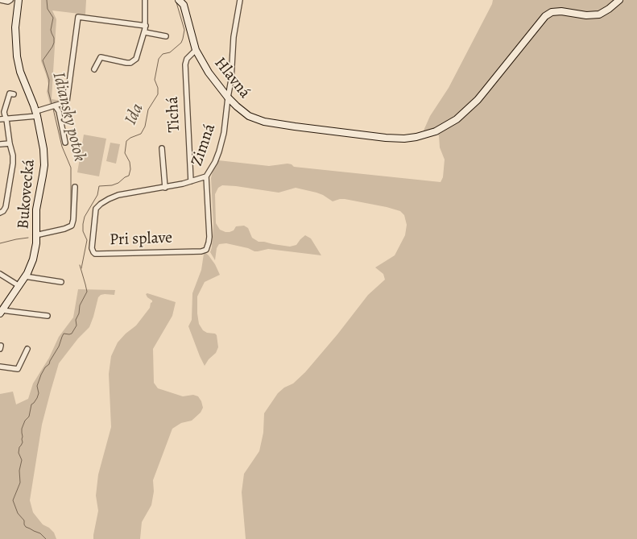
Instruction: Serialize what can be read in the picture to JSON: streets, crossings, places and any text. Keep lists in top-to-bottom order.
{
  "streets": {
    "main road": ["Hlavná", "Bukovecká"],
    "street": ["Tichá", "Zimná", "Pri splave"]
  },
  "crossings": [
    ["Hlavná", "Tichá"],
    ["Hlavná", "Zimná"],
    ["Tichá", "Pri splave"],
    ["Zimná", "Pri splave"]
  ],
  "water": ["Ida", "Idiansky potok"]
}
